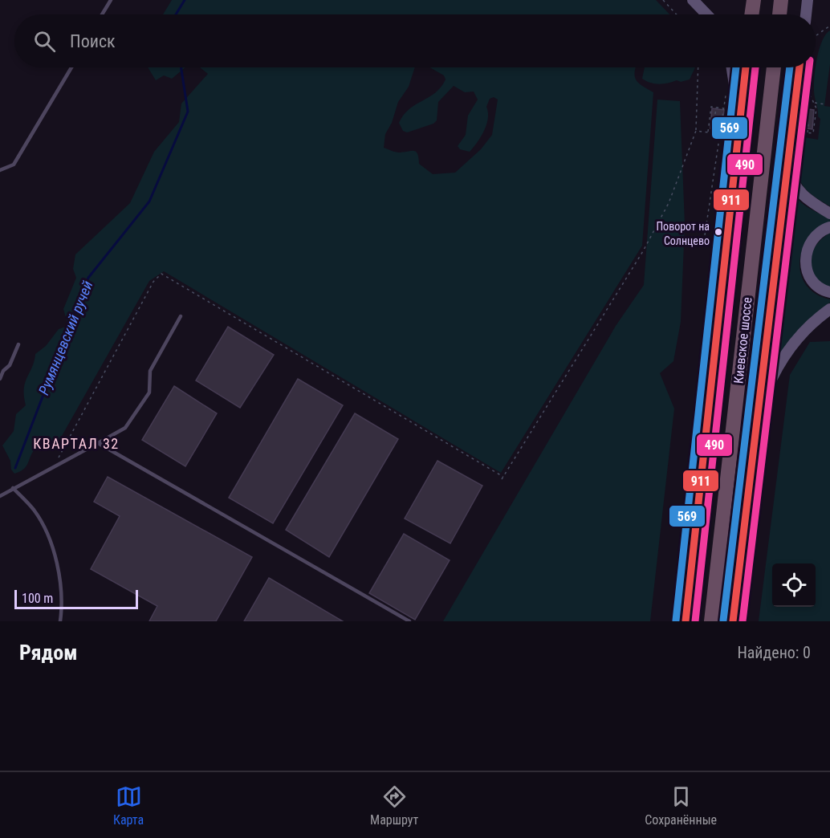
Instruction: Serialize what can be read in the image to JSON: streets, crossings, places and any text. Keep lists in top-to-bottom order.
{
  "streets": {
    "highway": ["Киевское шоссе"]
  },
  "districts": ["КВАРТАЛ 32"],
  "water": ["Румянцевский ручей"],
  "places": ["Поворот на Солнцево"],
  "lines": ["transit line 911", "transit line 490", "transit line 569"],
  "scale_bar": "100 m",
  "page": {
    "search": "Поиск",
    "scale": "100 m",
    "heading": ["Рядом", "Найдено: 0"],
    "nav": ["Карта", "Маршрут", "Сохранённые"]
  }
}
